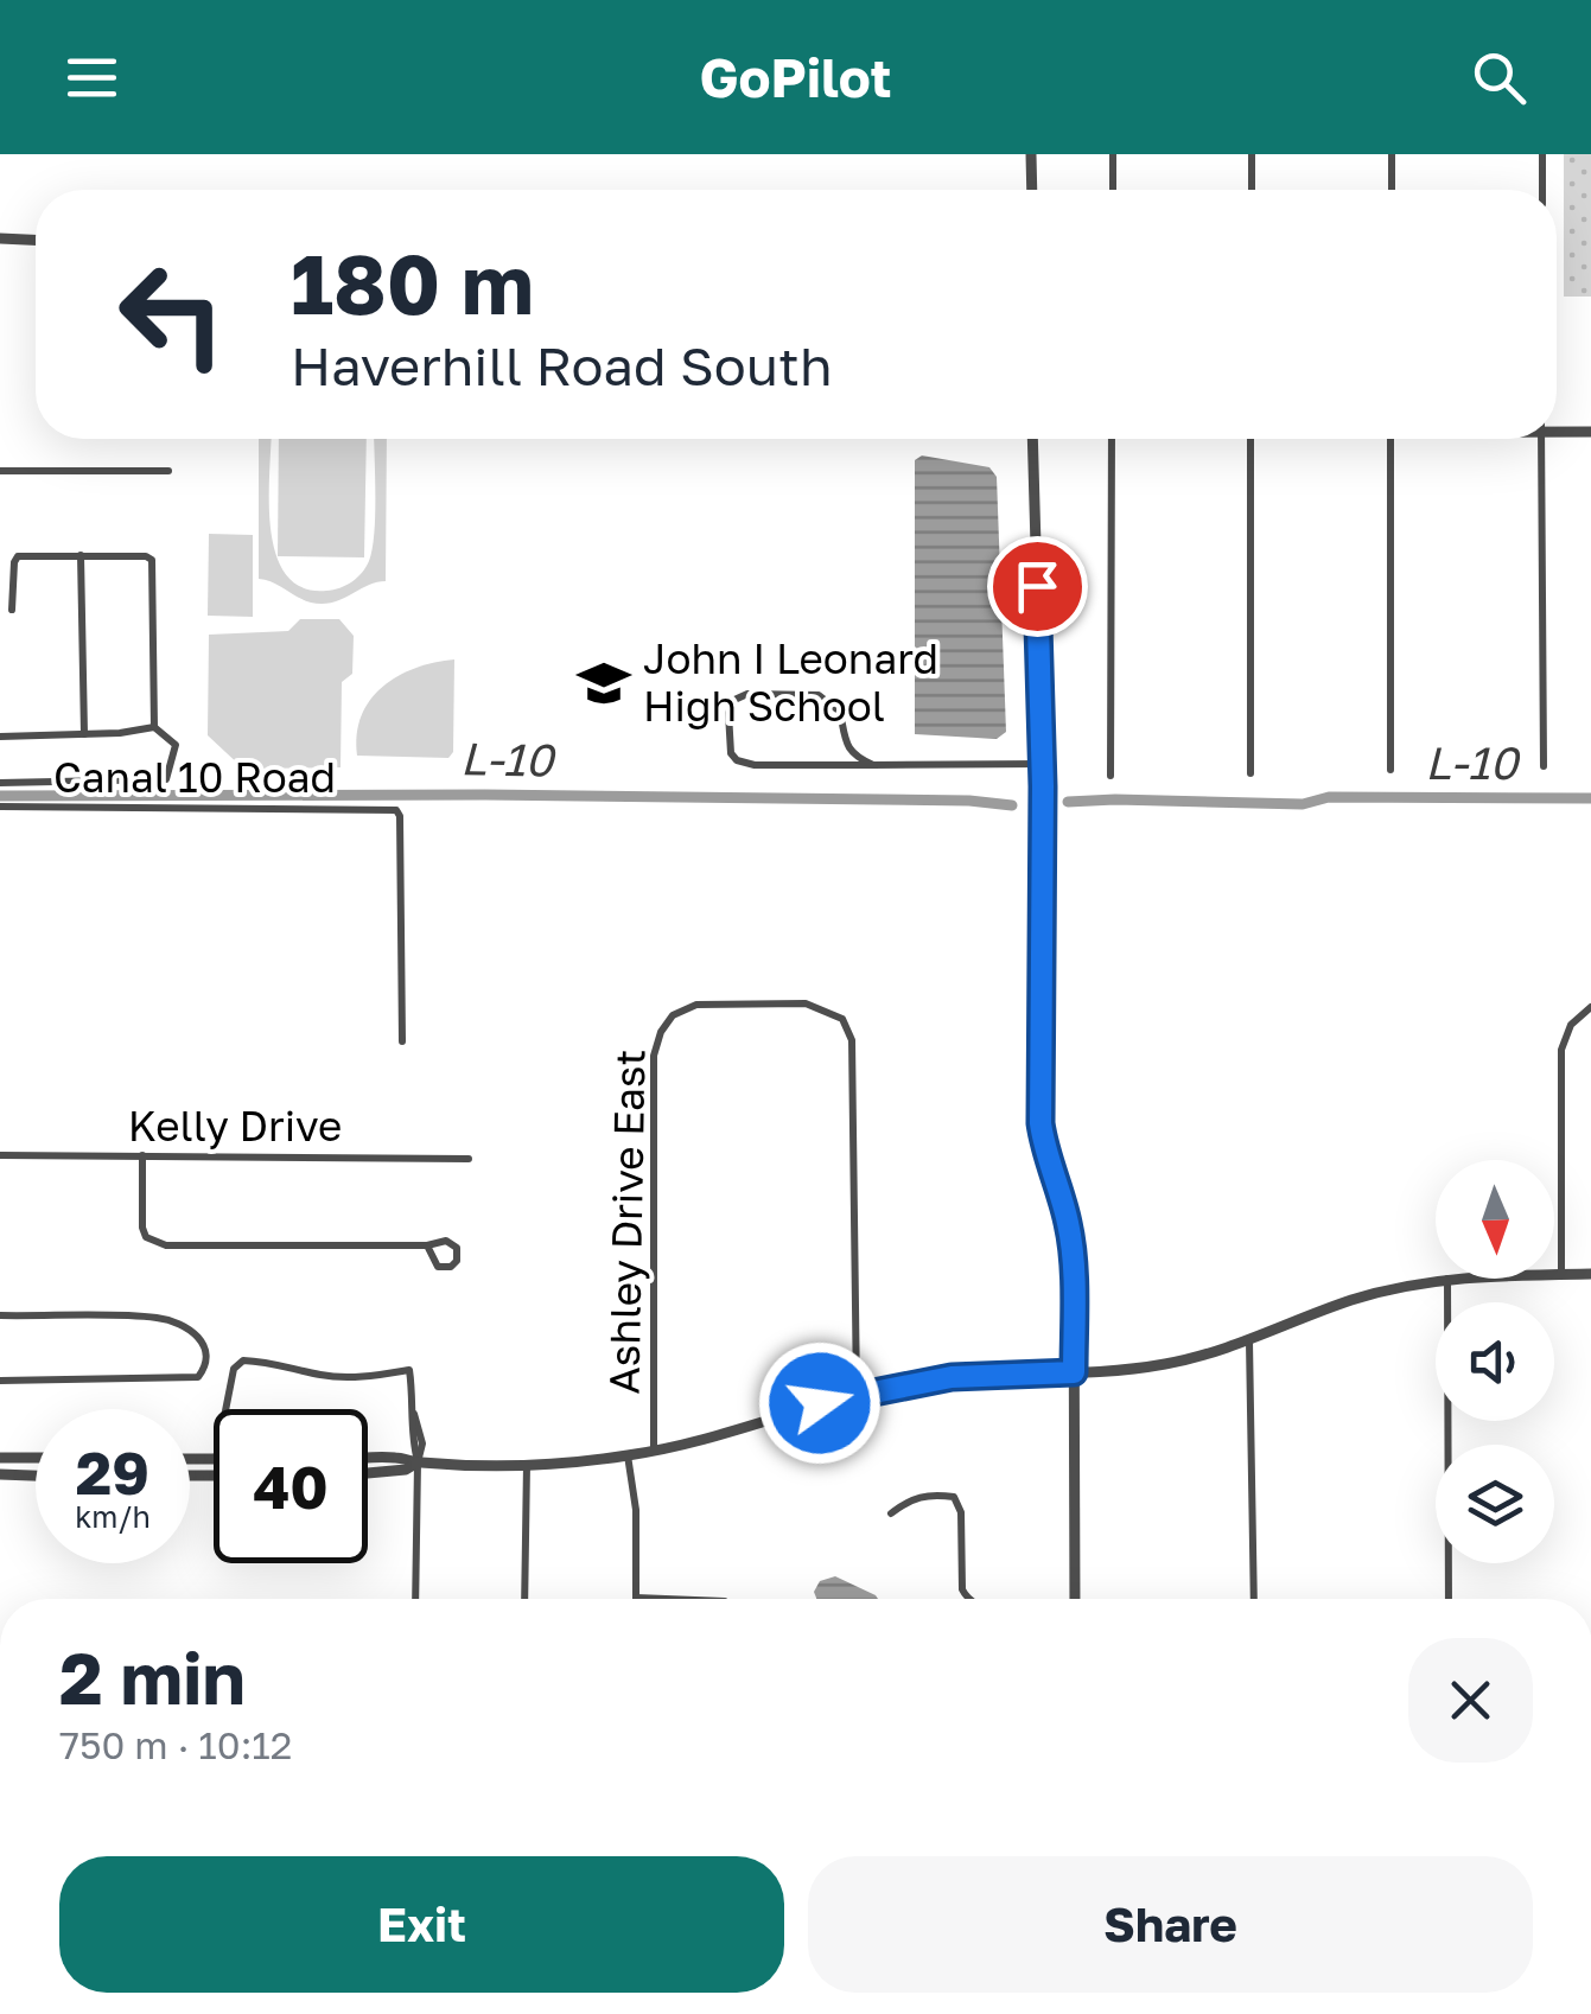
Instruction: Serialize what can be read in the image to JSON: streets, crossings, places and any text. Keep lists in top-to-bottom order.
{
  "streets": {
    "street": ["Canal 10 Road", "Kelly Drive", "Ashley Drive East"]
  },
  "water": ["L-10"],
  "places": {
    "school or university": ["John I Leonard High School"]
  },
  "north": "bottom",
  "page": {
    "header": "GoPilot",
    "turn": ["180 m", "Haverhill Road South"],
    "speed": "29 km/h",
    "limit": "40",
    "heading": ["2 min", "750 m · 10:12"],
    "buttons": ["Exit", "Share"]
  }
}
